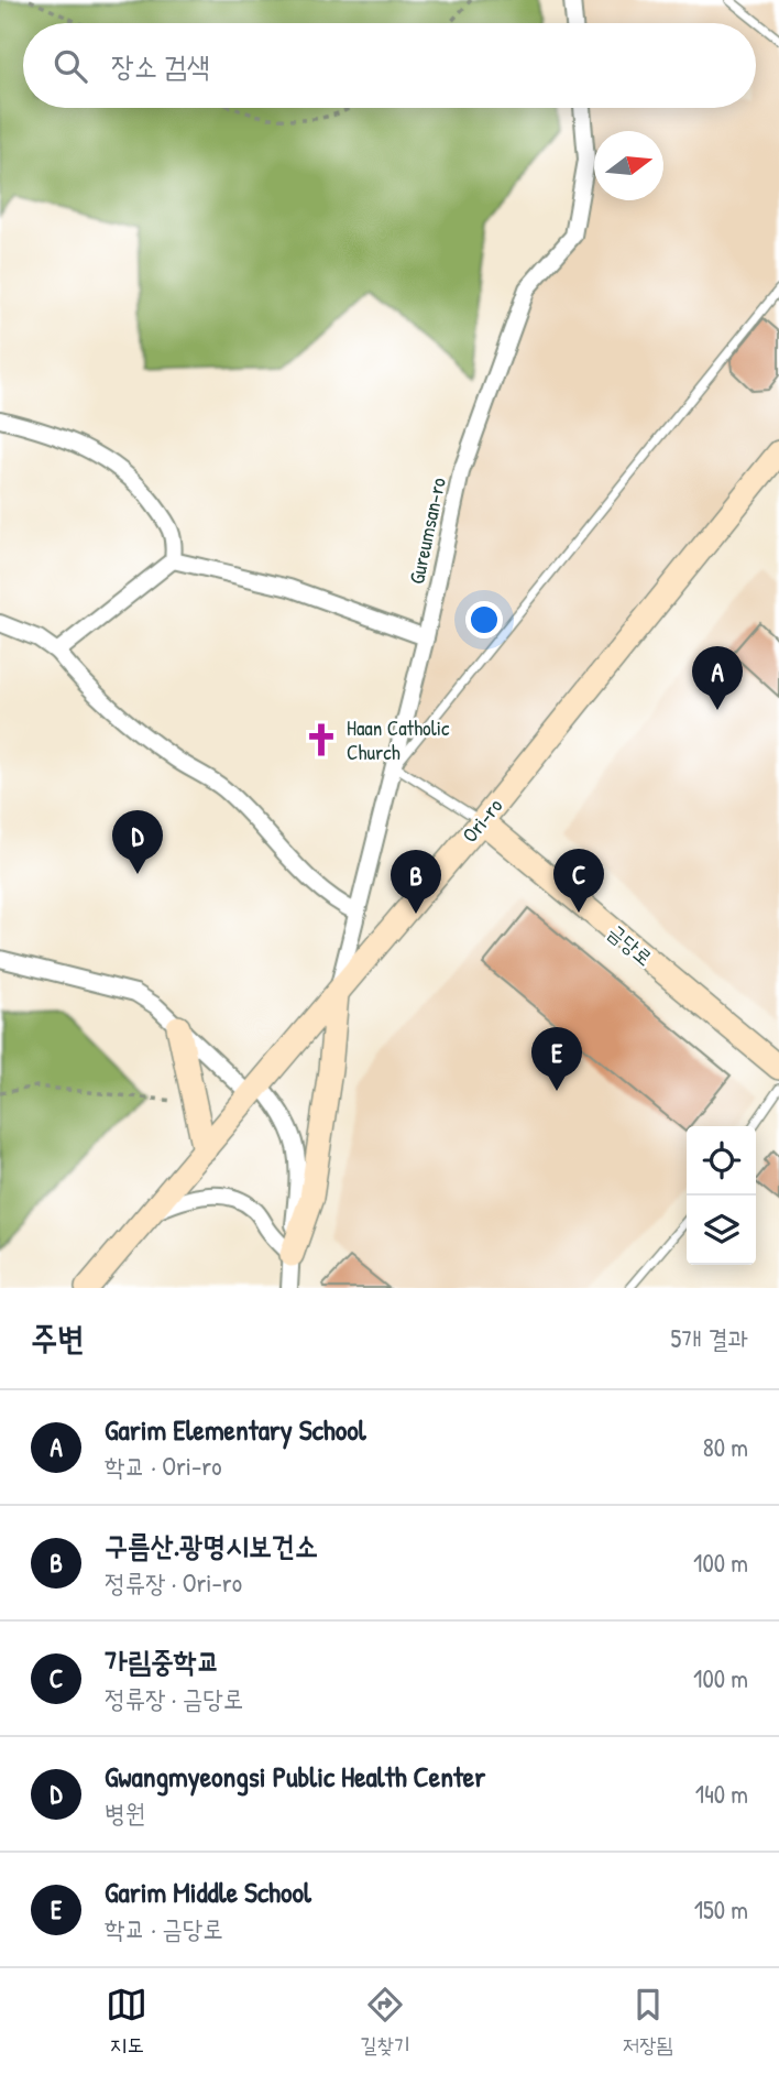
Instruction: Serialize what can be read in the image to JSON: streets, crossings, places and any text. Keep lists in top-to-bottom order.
{
  "streets": {
    "main road": ["Ori-ro", "금당로"],
    "street": ["Gureumsan-ro"]
  },
  "crossings": [
    ["Gureumsan-ro", "Ori-ro"],
    ["Ori-ro", "금당로"]
  ],
  "places": {
    "church": ["Haan Catholic Church"]
  },
  "north": "right",
  "page": {
    "search": "장소 검색",
    "pins": [
      "A",
      "D",
      "C",
      "B",
      "E"
    ],
    "heading": ["주변", "5개 결과"],
    "list": [
      {
        "mark": "A",
        "name": "Garim Elementary School",
        "note": "학교 · Ori-ro",
        "value": "80 m"
      },
      {
        "mark": "B",
        "name": "구름산.광명시보건소",
        "note": "정류장 · Ori-ro",
        "value": "100 m"
      },
      {
        "mark": "C",
        "name": "가림중학교",
        "note": "정류장 · 금당로",
        "value": "100 m"
      },
      {
        "mark": "D",
        "name": "Gwangmyeongsi Public Health Center",
        "note": "병원",
        "value": "140 m"
      },
      {
        "mark": "E",
        "name": "Garim Middle School",
        "note": "학교 · 금당로",
        "value": "150 m"
      }
    ],
    "nav": ["지도", "길찾기", "저장됨"]
  }
}
